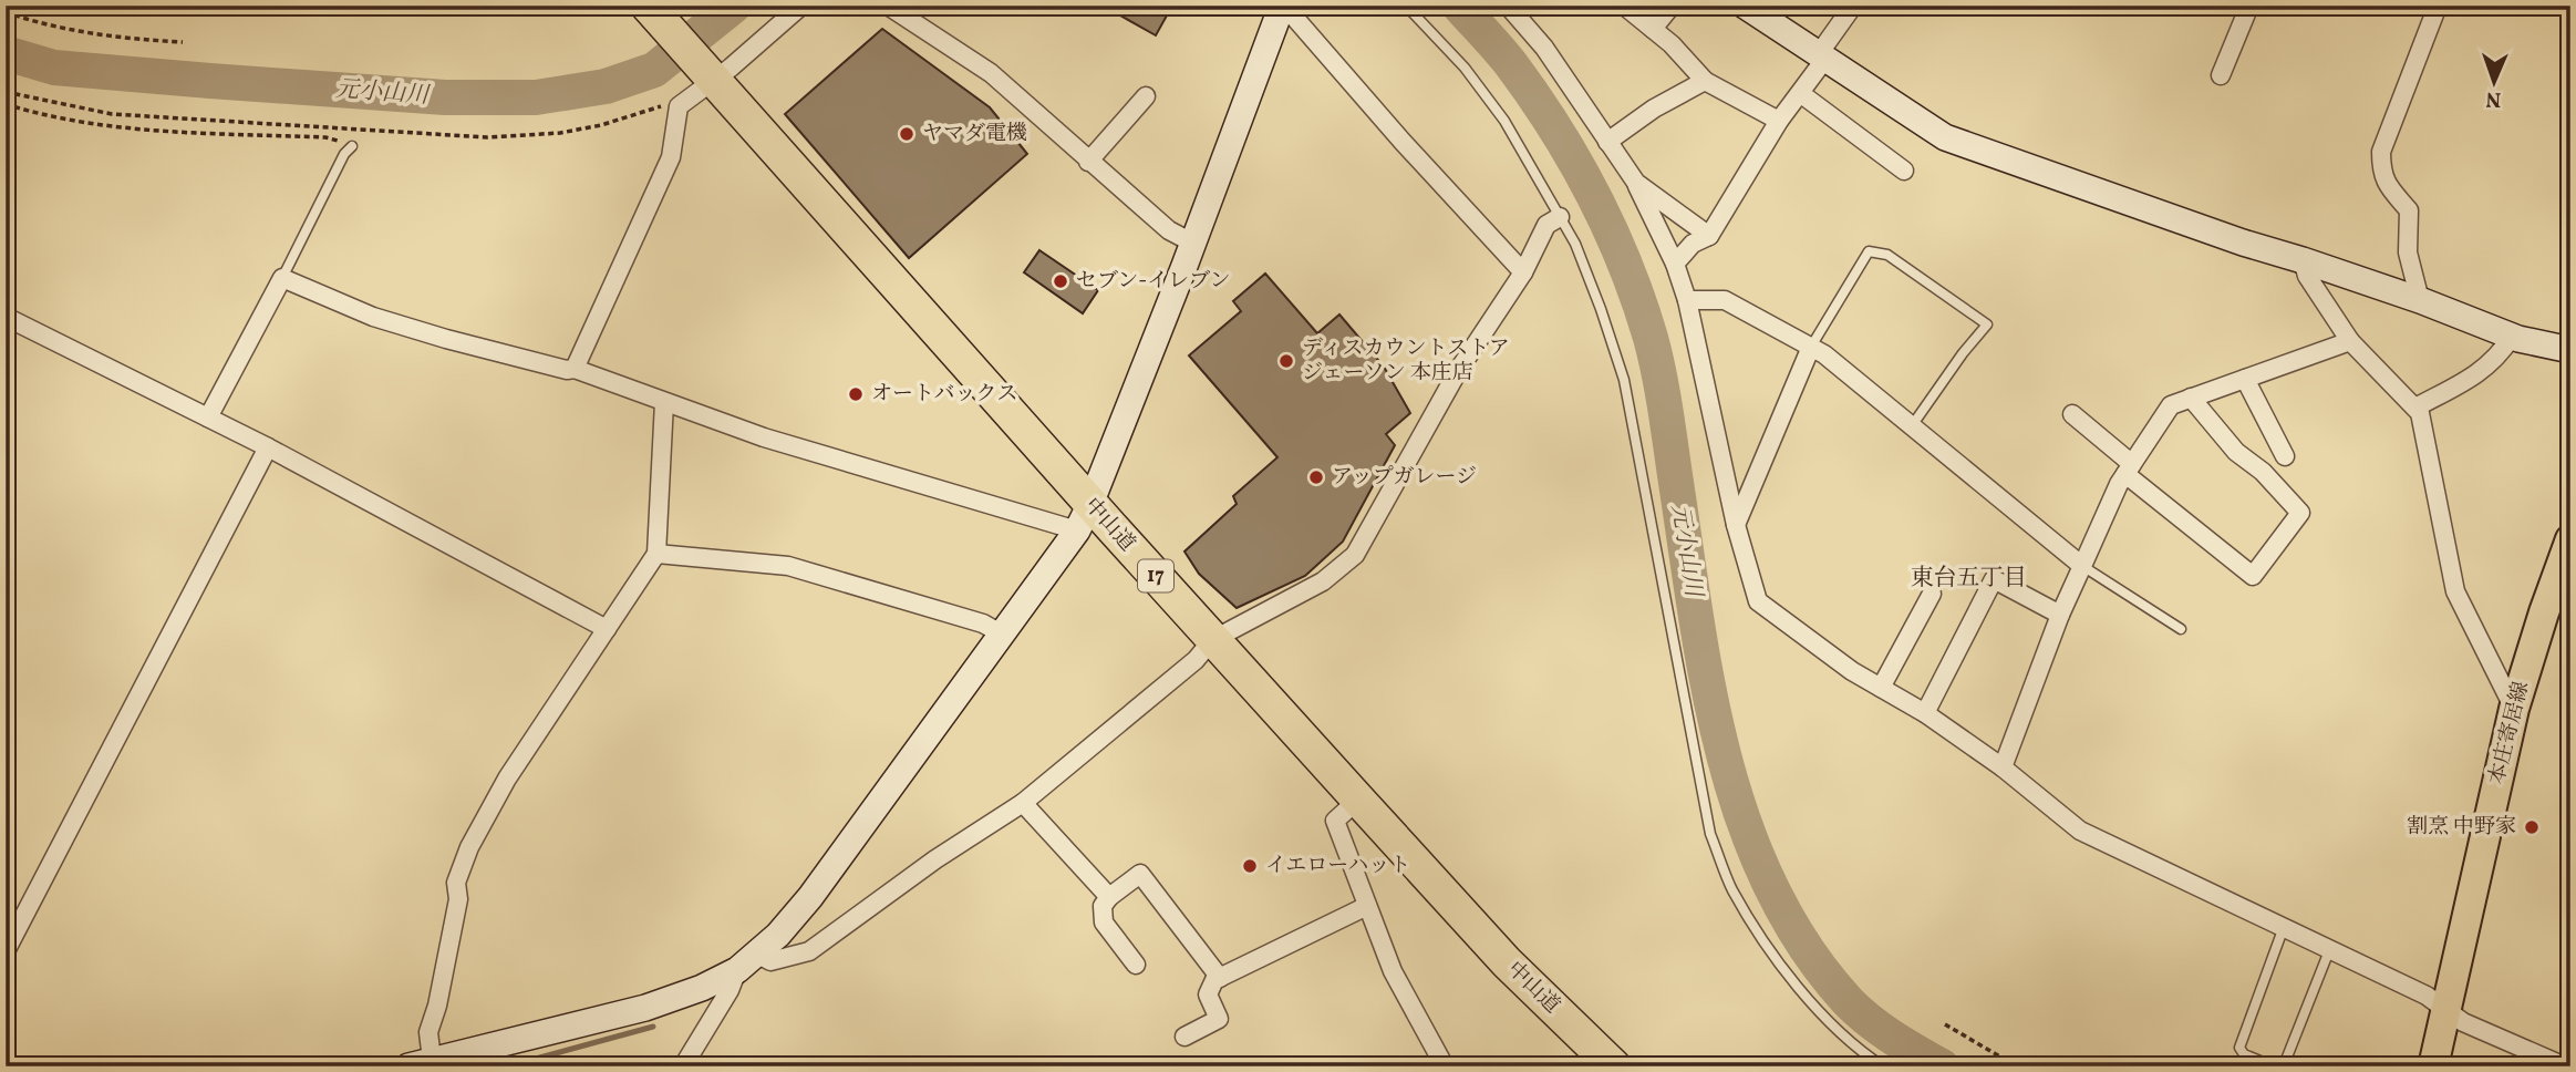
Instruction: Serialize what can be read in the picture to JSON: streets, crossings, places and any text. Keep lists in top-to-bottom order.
{
  "streets": {
    "highway": ["中山道", "17"],
    "main road": ["本庄寄居線"]
  },
  "districts": ["東台五丁目"],
  "water": ["元小山川"],
  "places": [
    "ヤマダ電機",
    "セブン-イレブン",
    "ディスカウントストア ジェーソン 本庄店",
    "オートバックス",
    "アップガレージ",
    "割烹 中野家",
    "イエローハット"
  ],
  "north": "bottom"
}
